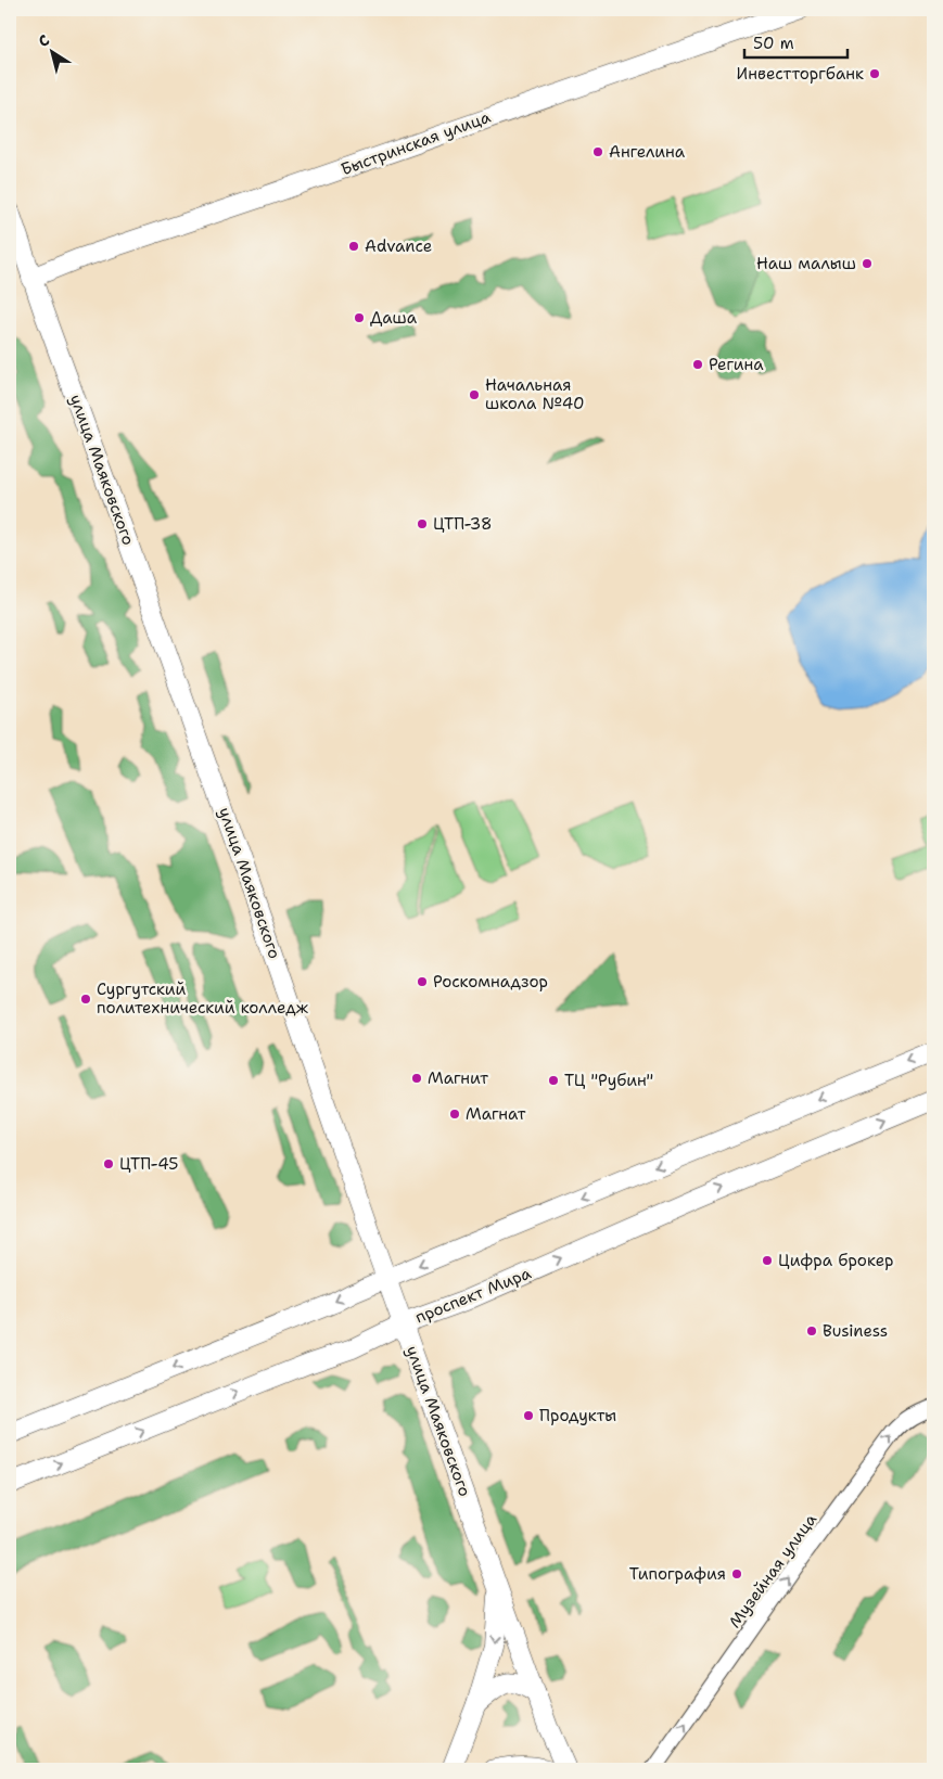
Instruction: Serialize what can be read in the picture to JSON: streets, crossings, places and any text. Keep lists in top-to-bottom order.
{
  "streets": {
    "main road": ["Быстринская улица", "улица Маяковского", "проспект Мира"],
    "street": ["Музейная улица"]
  },
  "crossings": [
    ["Быстринская улица", "улица Маяковского"],
    ["улица Маяковского", "проспект Мира"]
  ],
  "one_way": ["Музейная улица"],
  "places": [
    "Инвестторгбанк",
    "Ангелина",
    "Advance",
    "Наш малыш",
    "Даша",
    "Регина",
    "Начальная школа №40",
    "ЦТП-38",
    "Роскомнадзор",
    "Сургутский политехнический колледж",
    "Магнит",
    "ТЦ \"Рубин\"",
    "Магнат",
    "ЦТП-45",
    "Цифра брокер",
    "Business",
    "Продукты",
    "Типография"
  ],
  "scale_bar": "50 m",
  "north": "top left"
}
